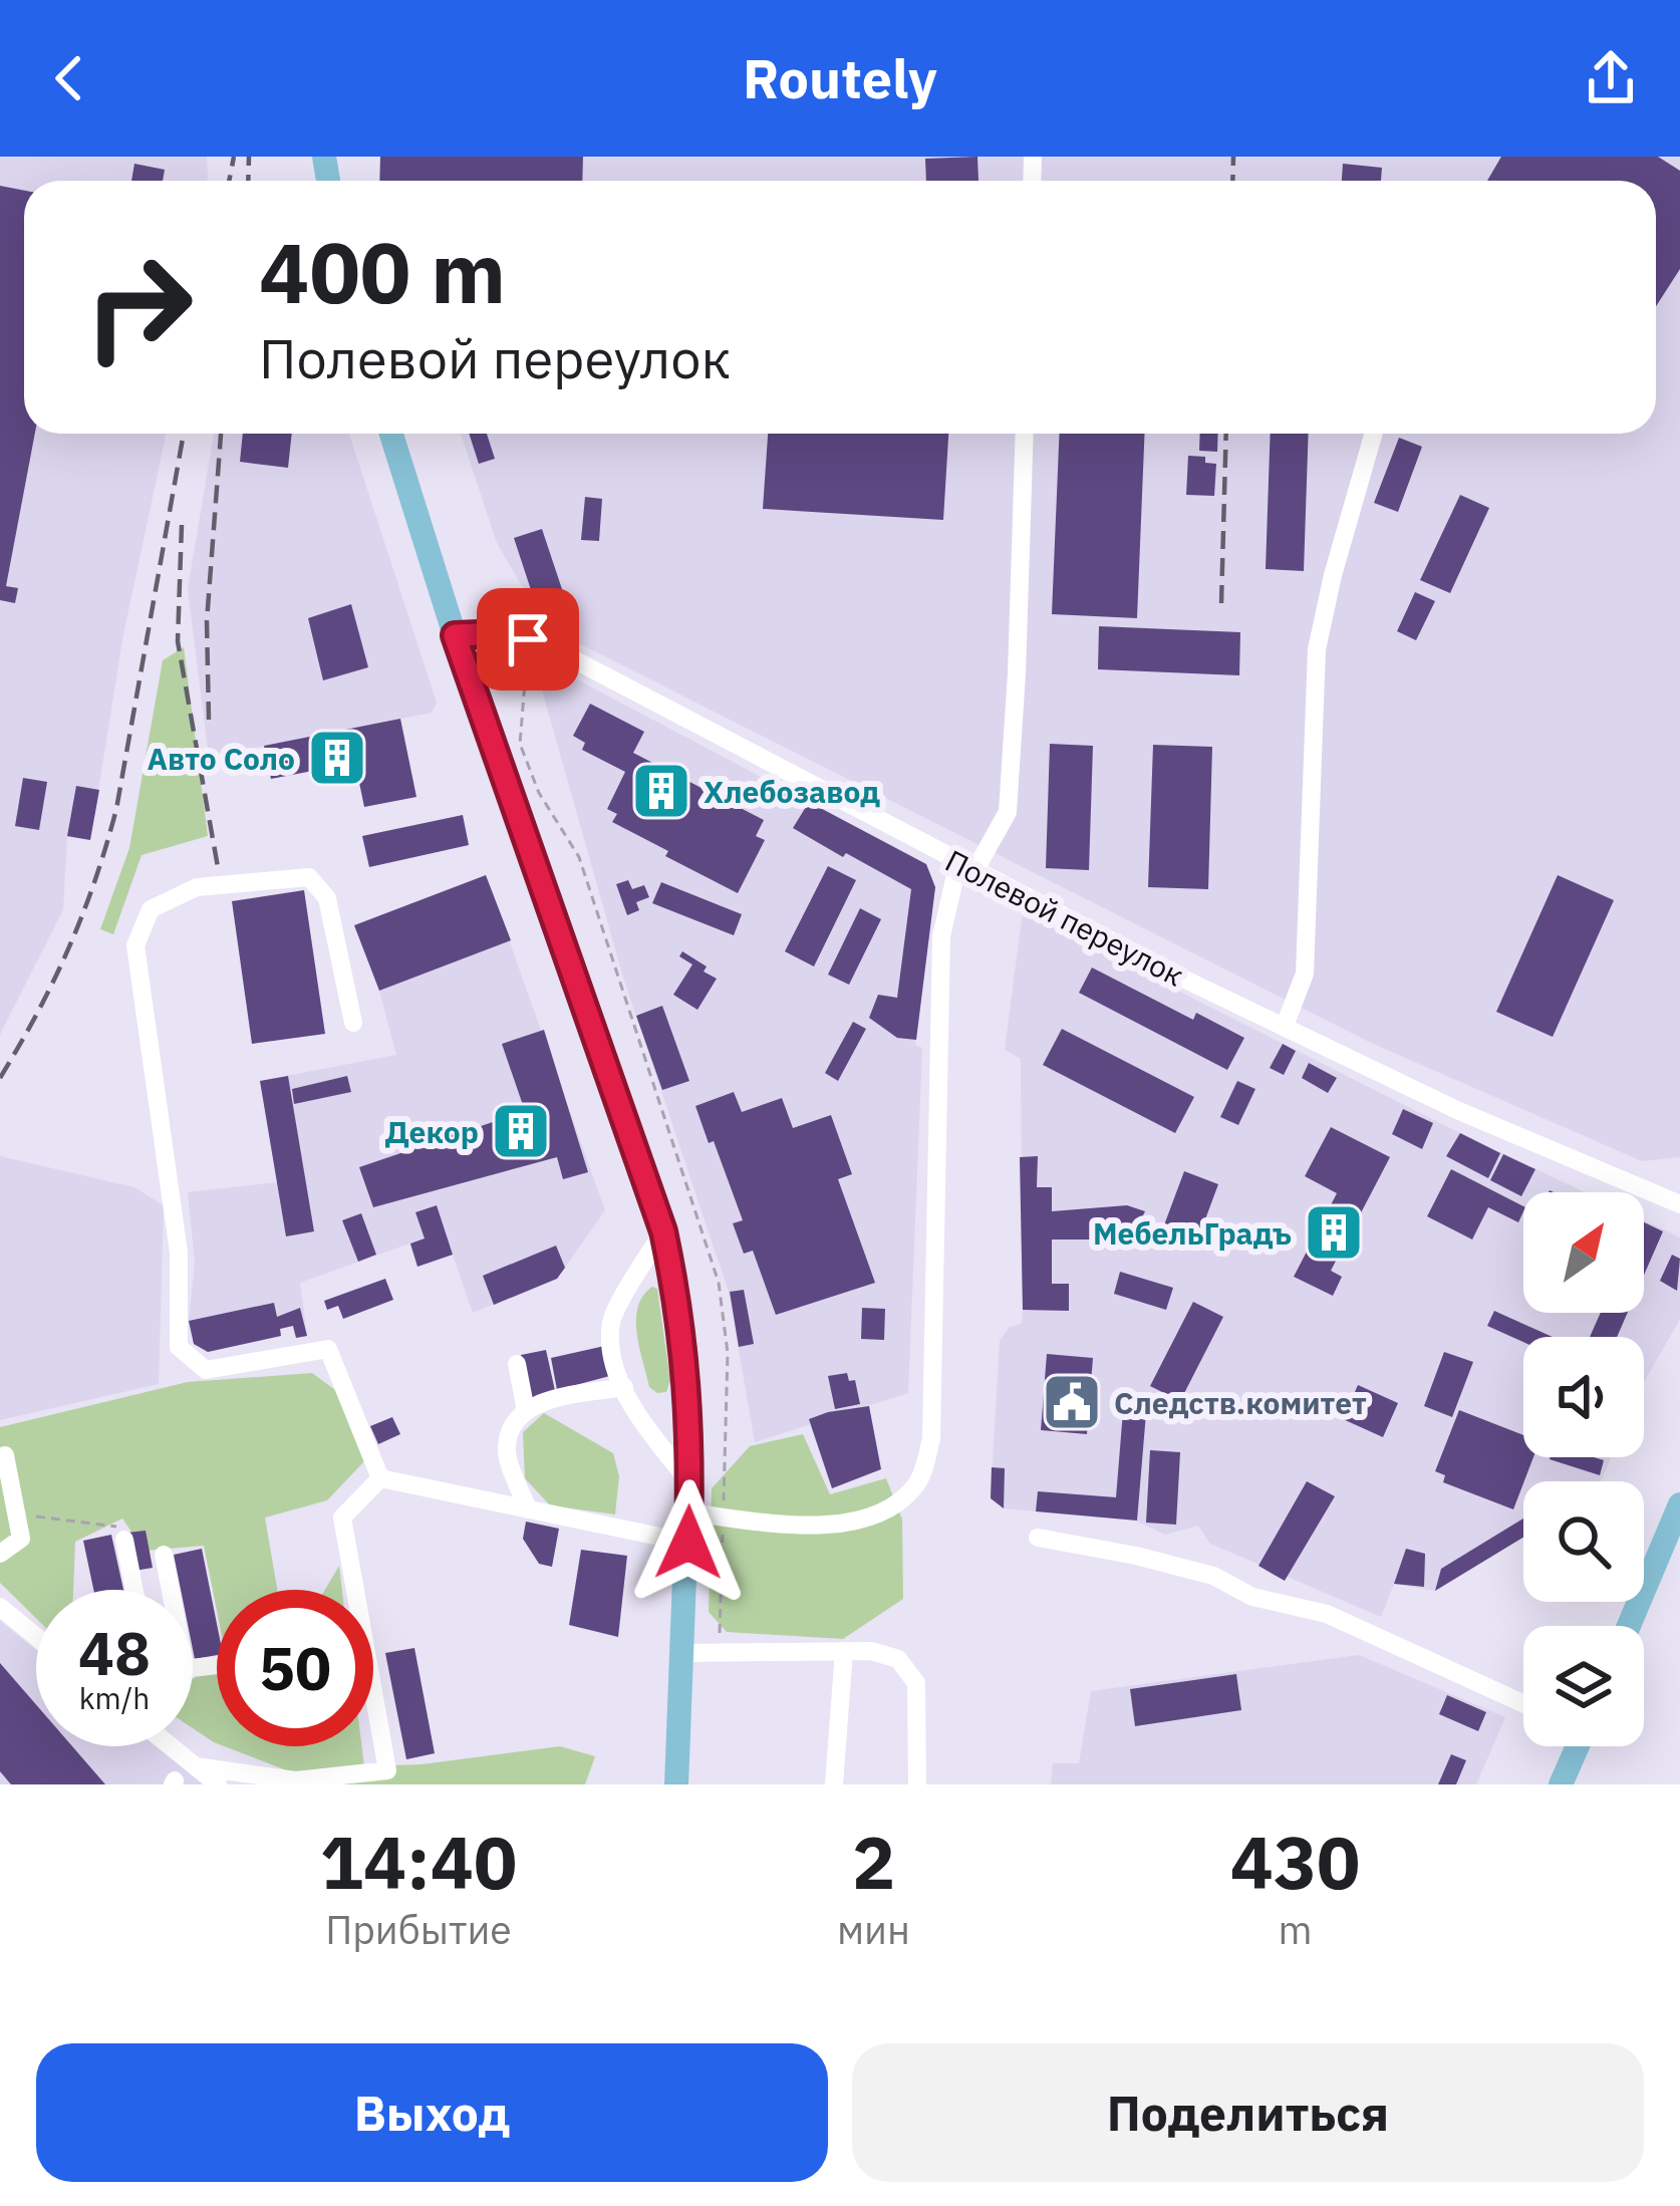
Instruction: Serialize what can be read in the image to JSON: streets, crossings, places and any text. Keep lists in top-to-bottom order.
{
  "streets": {
    "street": ["Полевой переулок"]
  },
  "places": {
    "building": [
      "Авто Соло",
      "Хлебозавод",
      "Декор",
      "МебельГрадъ"
    ],
    "public building": ["Следств.комитет"]
  },
  "north": "top right",
  "page": {
    "header": "Routely",
    "turn": ["400 m", "Полевой переулок"],
    "speed": "48 km/h",
    "limit": "50",
    "eta": [
      "14:40",
      "Прибытие",
      "2",
      "мин",
      "430",
      "m"
    ],
    "buttons": ["Выход", "Поделиться"]
  }
}
